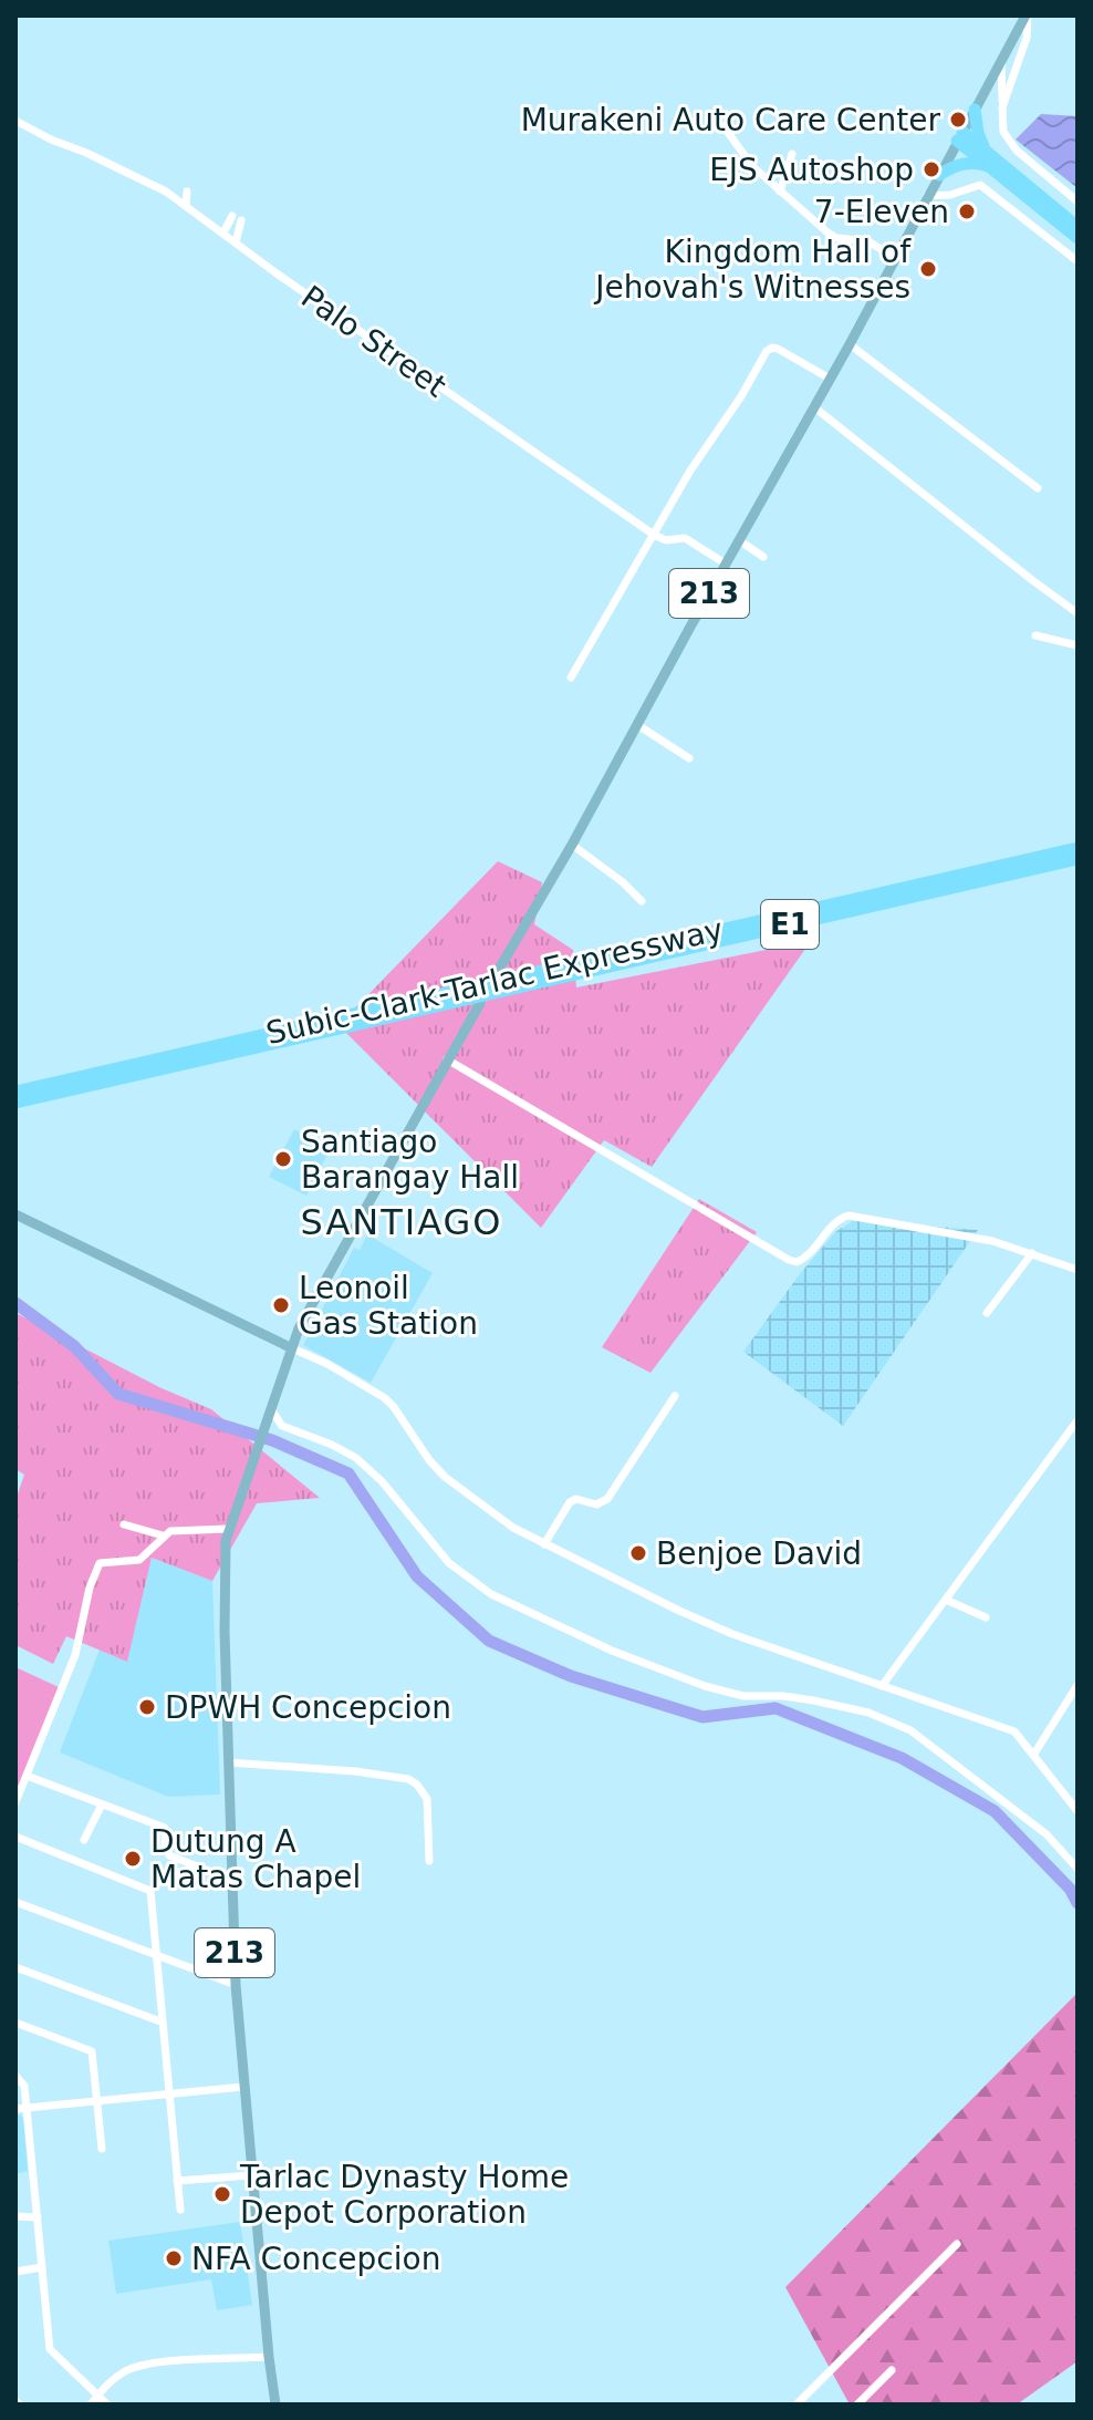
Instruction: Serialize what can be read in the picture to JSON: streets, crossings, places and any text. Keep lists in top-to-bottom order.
{
  "streets": {
    "highway": ["E1", "Subic-Clark-Tarlac Expressway"],
    "main road": ["213"],
    "street": ["Palo Street"]
  },
  "crossings": [
    ["Palo Street", "213"],
    ["213", "Subic-Clark-Tarlac Expressway"]
  ],
  "districts": ["SANTIAGO"],
  "places": [
    "Murakeni Auto Care Center",
    "EJS Autoshop",
    "7-Eleven",
    "Kingdom Hall of Jehovah's Witnesses",
    "Santiago Barangay Hall",
    "Leonoil Gas Station",
    "Benjoe David",
    "DPWH Concepcion",
    "Dutung A Matas Chapel",
    "Tarlac Dynasty Home Depot Corporation",
    "NFA Concepcion"
  ]
}
